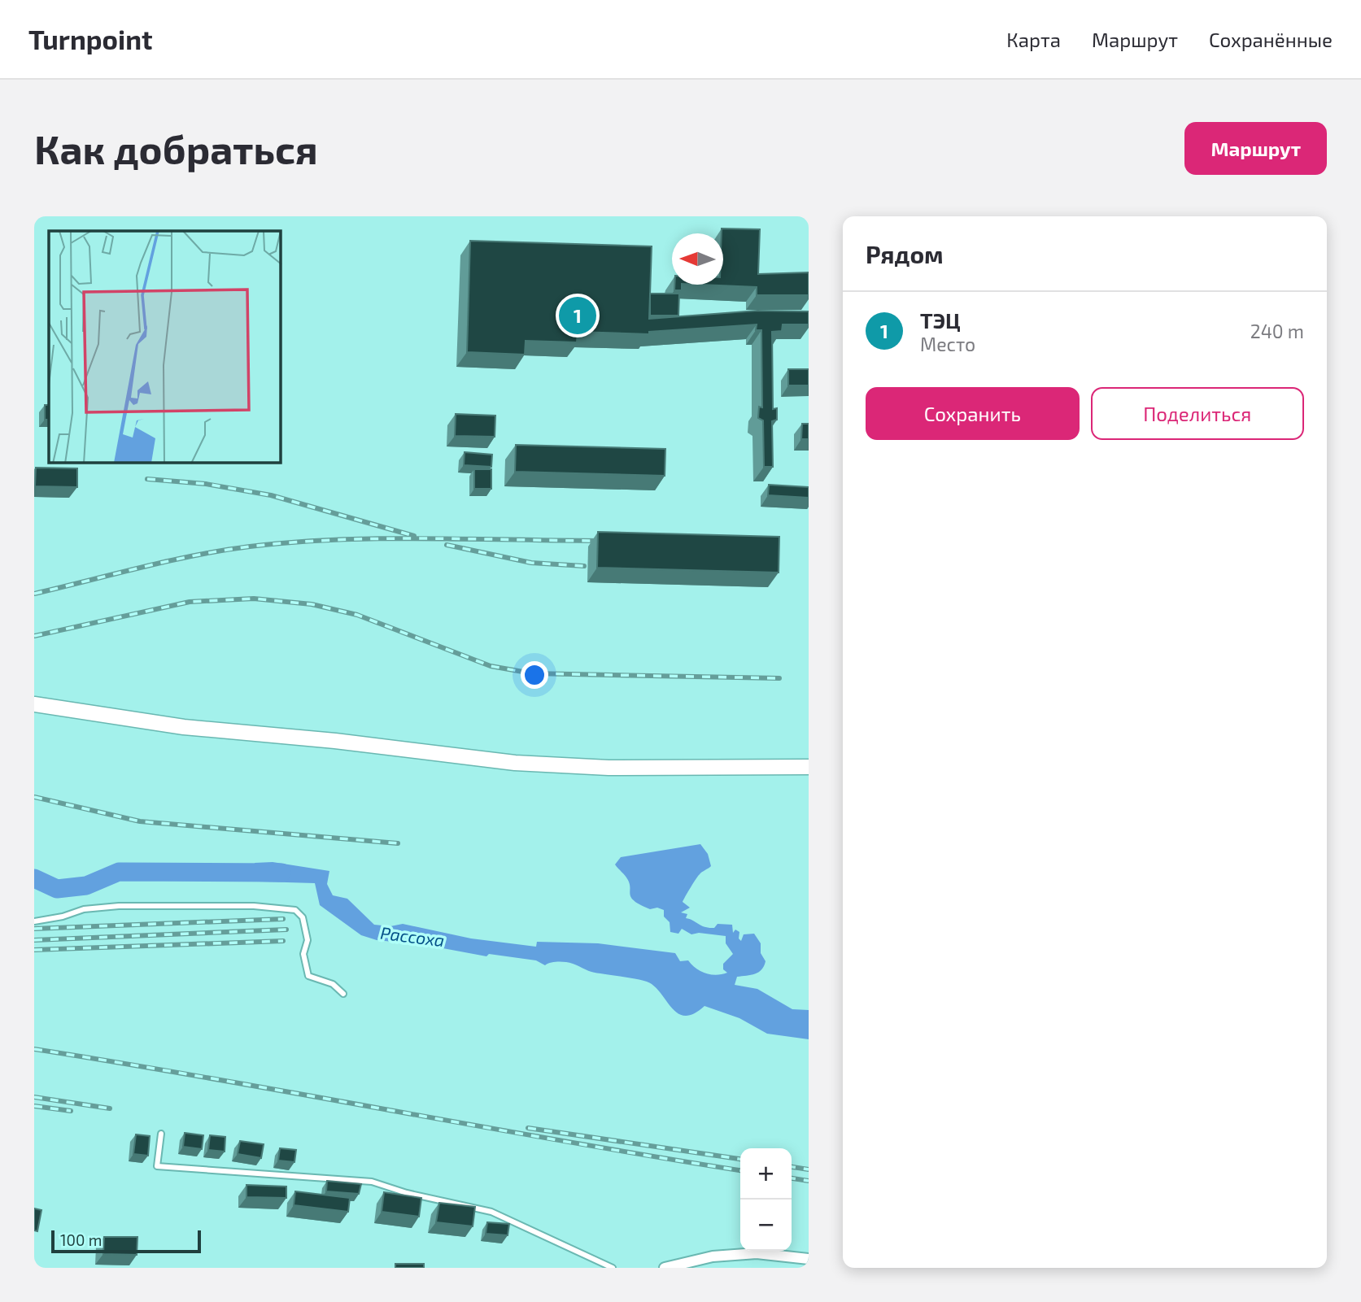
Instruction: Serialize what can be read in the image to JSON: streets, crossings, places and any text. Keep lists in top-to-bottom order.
{
  "water": ["Рассоха"],
  "scale_bar": "100 m",
  "north": "left",
  "page": {
    "header": "Turnpoint",
    "nav": ["Карта", "Маршрут", "Сохранённые"],
    "buttons": [
      "Маршрут",
      ["Сохранить", "Поделиться"]
    ],
    "title": "Как добраться",
    "heading": "Рядом",
    "list": [
      {
        "mark": "1",
        "name": "ТЭЦ",
        "note": "Место",
        "value": "240 m"
      }
    ],
    "pins": "1",
    "map_buttons": ["+", "−"],
    "scale": "100 m"
  }
}
